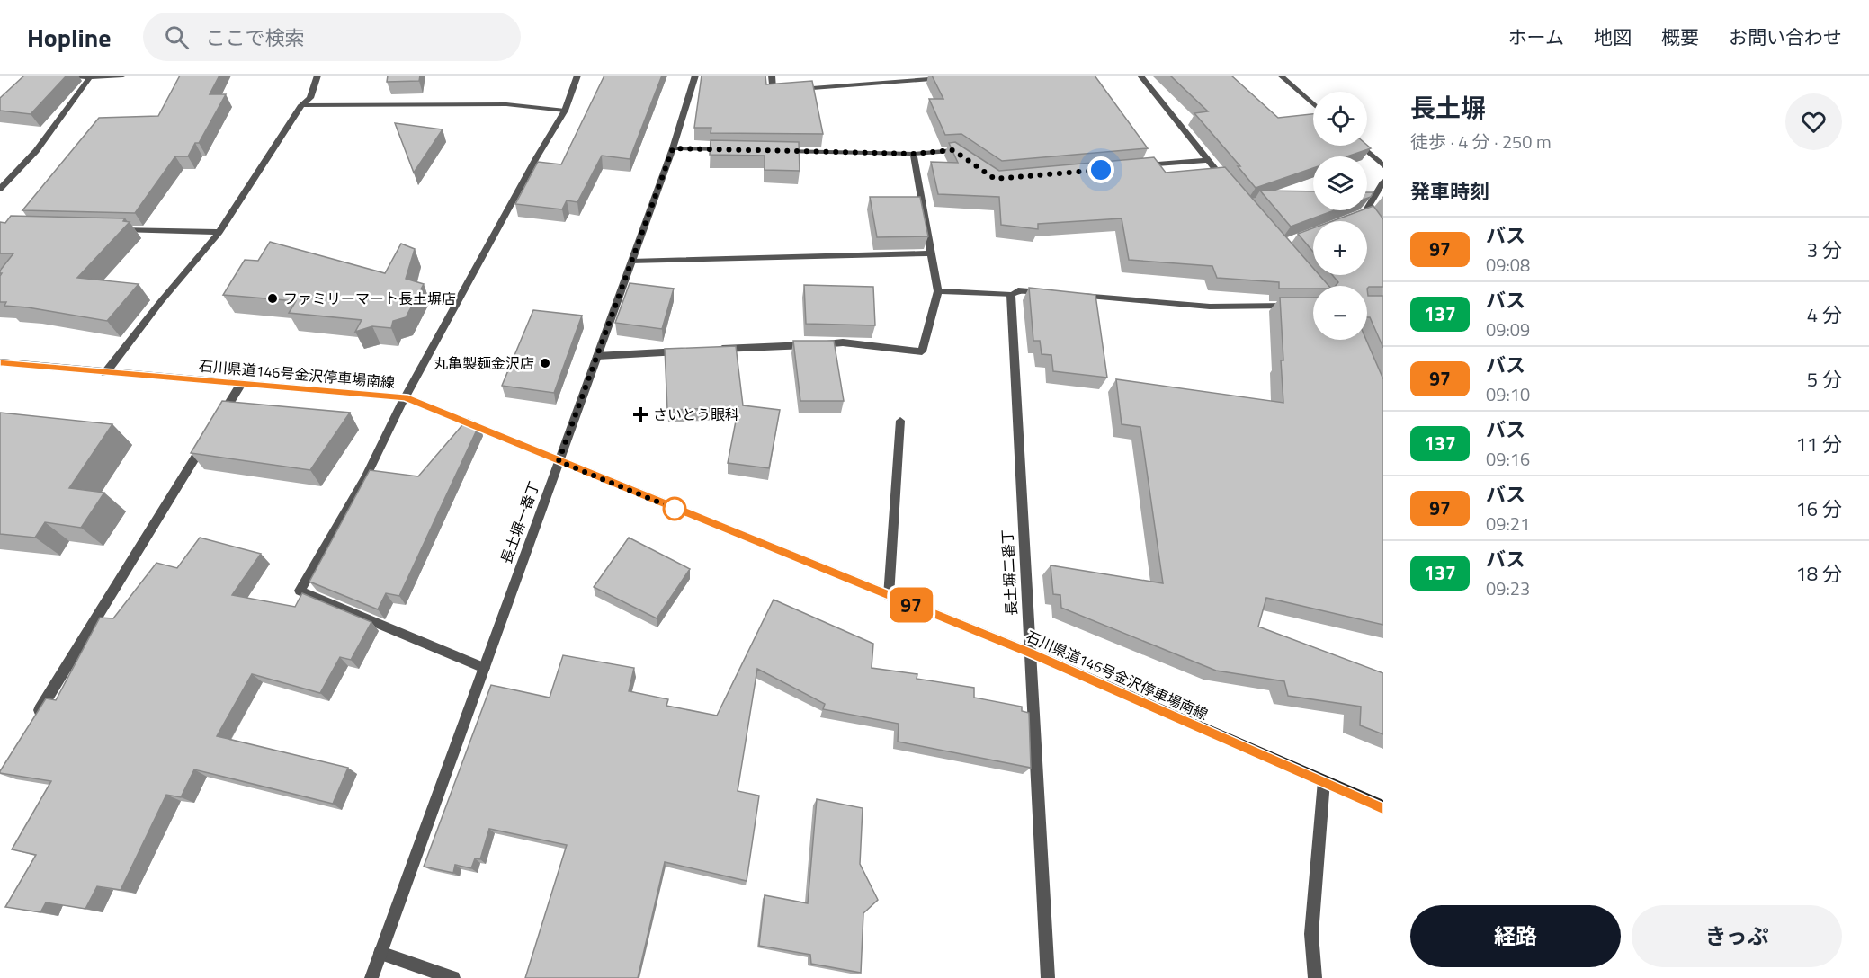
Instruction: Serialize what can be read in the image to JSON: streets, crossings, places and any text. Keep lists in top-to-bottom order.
{
  "streets": {
    "main road": ["石川県道146号金沢停車場南線"],
    "street": ["長土塀一番丁", "長土塀二番丁"]
  },
  "crossings": [
    ["石川県道146号金沢停車場南線", "長土塀一番丁"],
    ["石川県道146号金沢停車場南線", "長土塀二番丁"]
  ],
  "places": {
    "other": ["ファミリーマート長土塀店", "丸亀製麺金沢店"],
    "health": ["さいとう眼科"]
  },
  "lines": ["bus line 97"],
  "page": {
    "header": "Hopline",
    "search": "ここで検索",
    "nav": [
      "ホーム",
      "地図",
      "概要",
      "お問い合わせ"
    ],
    "on_map": "97",
    "heading": [
      ["長土塀", "徒歩 · 4 分 · 250 m"],
      "発車時刻"
    ],
    "map_buttons": ["+", "−"],
    "list": [
      {
        "mark": "97",
        "name": "バス",
        "note": "09:08",
        "value": "3 分"
      },
      {
        "mark": "137",
        "name": "バス",
        "note": "09:09",
        "value": "4 分"
      },
      {
        "mark": "97",
        "name": "バス",
        "note": "09:10",
        "value": "5 分"
      },
      {
        "mark": "137",
        "name": "バス",
        "note": "09:16",
        "value": "11 分"
      },
      {
        "mark": "97",
        "name": "バス",
        "note": "09:21",
        "value": "16 分"
      },
      {
        "mark": "137",
        "name": "バス",
        "note": "09:23",
        "value": "18 分"
      }
    ],
    "buttons": ["経路", "きっぷ"]
  }
}
